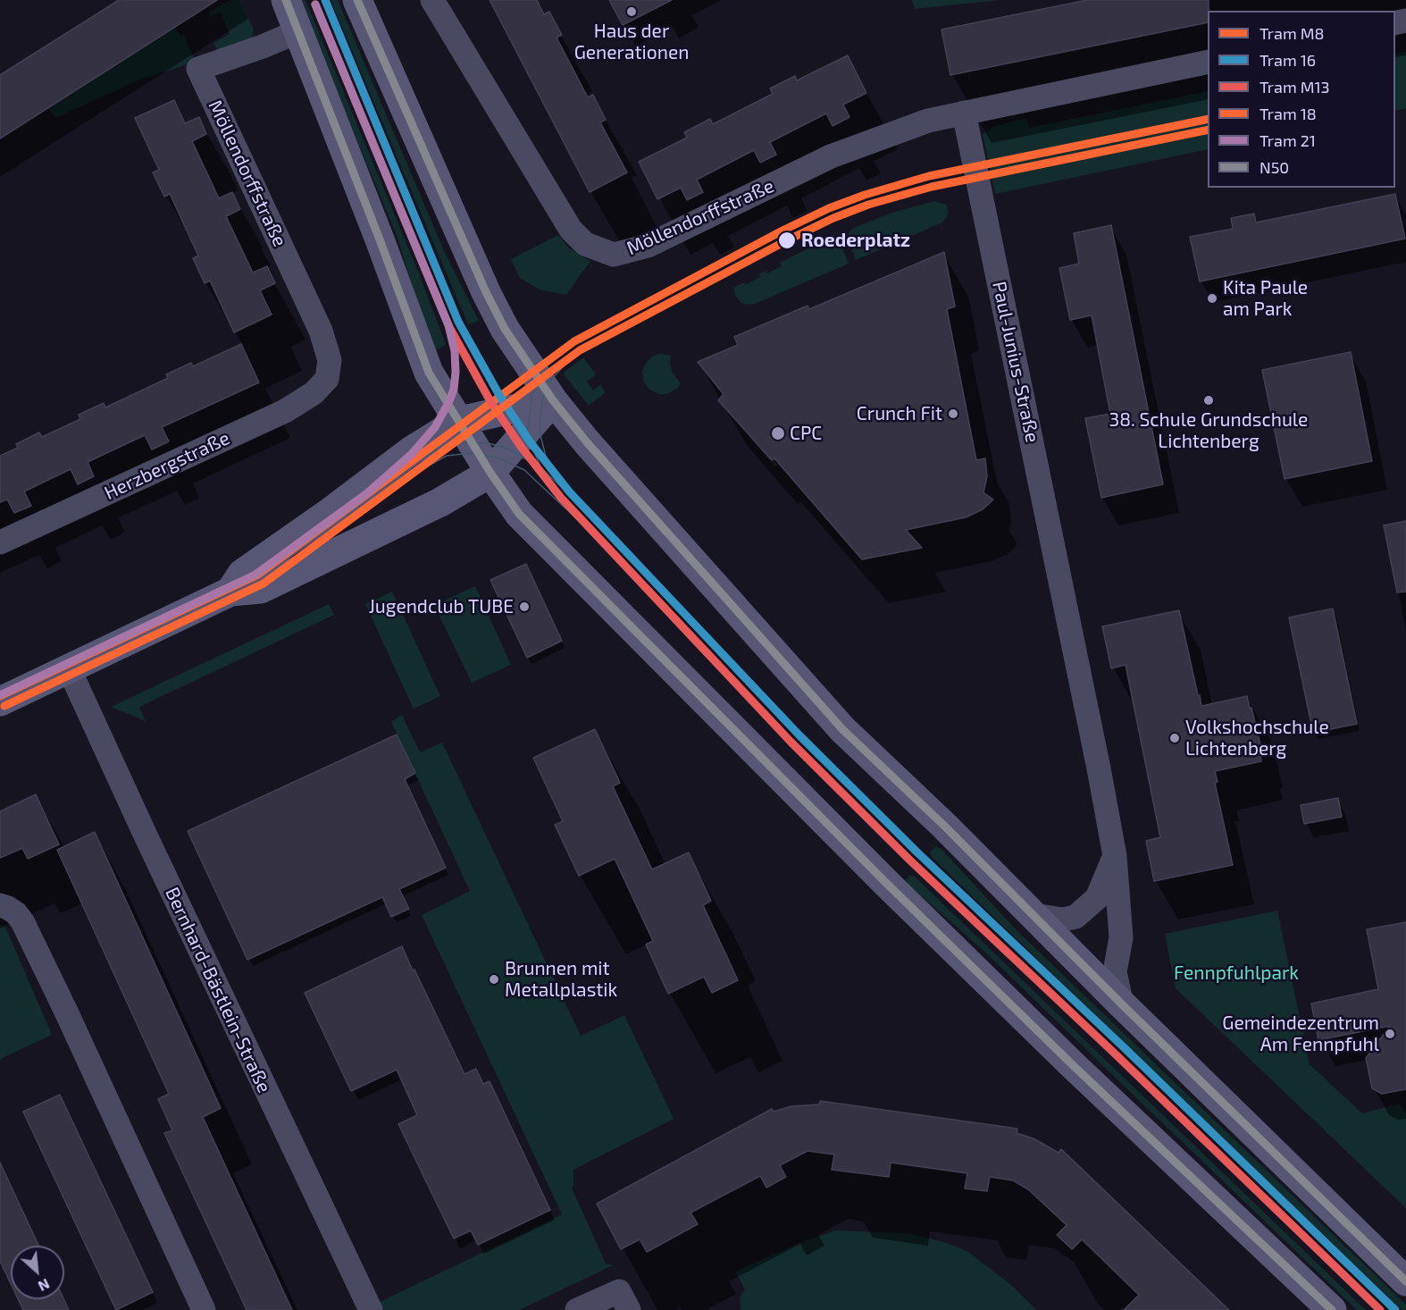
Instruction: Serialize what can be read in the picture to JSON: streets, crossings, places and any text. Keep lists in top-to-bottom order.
{
  "streets": {
    "street": [
      "Möllendorffstraße",
      "Paul-Junius-Straße",
      "Herzbergstraße",
      "Bernhard-Bästlein-Straße"
    ]
  },
  "crossings": [
    ["Möllendorffstraße", "Paul-Junius-Straße"],
    ["Möllendorffstraße", "Herzbergstraße"]
  ],
  "parks": ["Fennpfuhlpark"],
  "places": [
    "Haus der Generationen",
    "Roederplatz",
    "Kita Paule am Park",
    "38. Schule Grundschule Lichtenberg",
    "Crunch Fit",
    "CPC",
    "Jugendclub TUBE",
    "Volkshochschule Lichtenberg",
    "Brunnen mit Metallplastik",
    "Gemeindezentrum Am Fennpfuhl"
  ],
  "lines": [
    "tram line 16",
    "transit line N50",
    "tram line M13",
    "tram line 21",
    "tram line M8",
    "tram line 18"
  ],
  "legend": [
    "Tram M8",
    "Tram 16",
    "Tram M13",
    "Tram 18",
    "Tram 21",
    "N50"
  ],
  "north": "bottom right"
}
